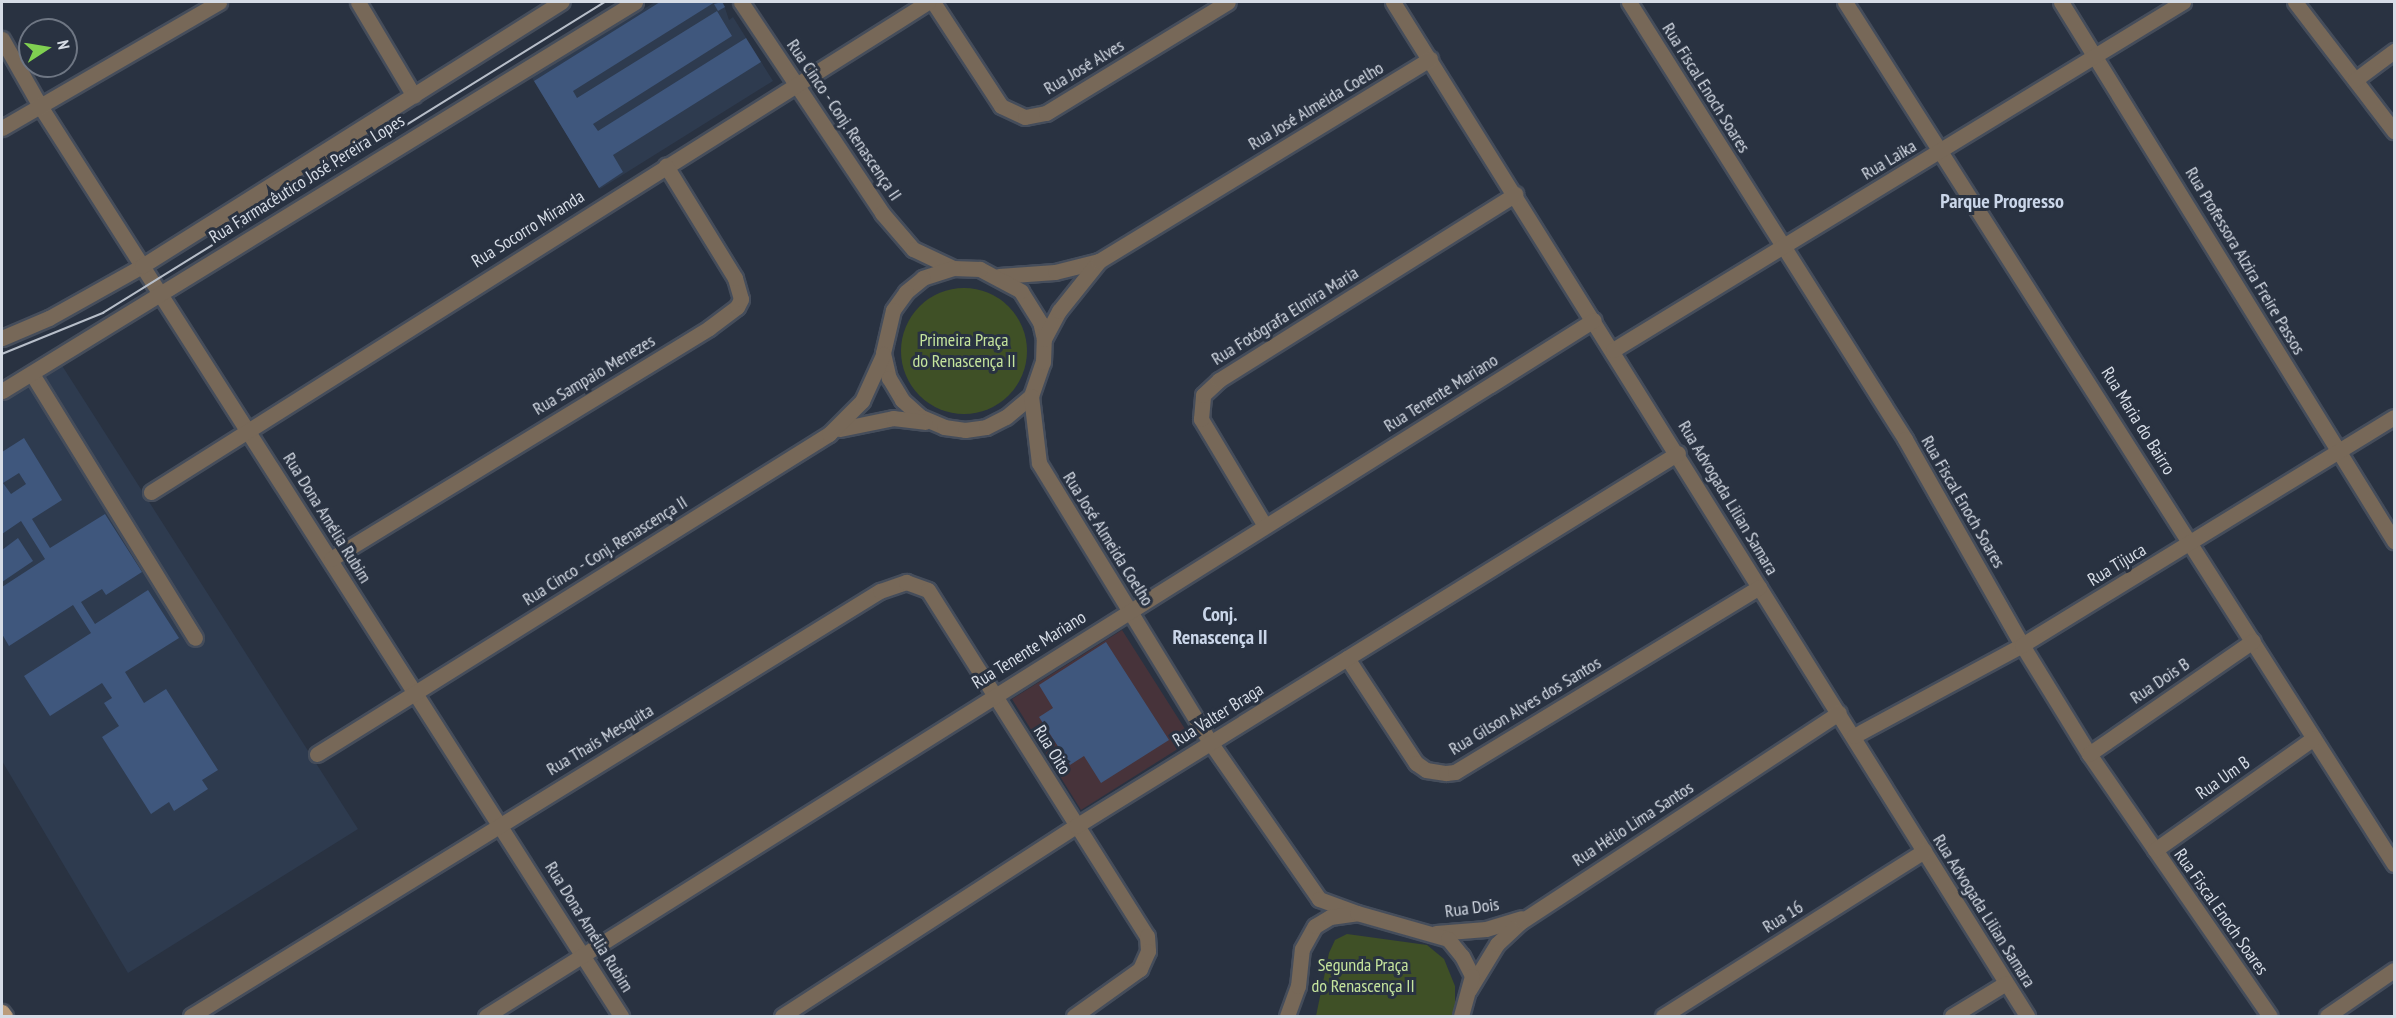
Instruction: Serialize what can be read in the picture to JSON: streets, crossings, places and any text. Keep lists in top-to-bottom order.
{
  "streets": {
    "street": [
      "Rua José Alves",
      "Rua Fiscal Enoch Soares",
      "Rua José Almeida Coelho",
      "Rua Cinco - Conj. Renascença II",
      "Rua Laika",
      "Rua Farmacêutico José Pereira Lopes",
      "Rua Socorro Miranda",
      "Rua Professora Alzira Freire Passos",
      "Rua Fotógrafa Elmira Maria",
      "Rua Sampaio Menezes",
      "Rua Tenente Mariano",
      "Rua Maria do Bairro",
      "Rua Advogada Lilian Samara",
      "Rua Dona Amélia Rubim",
      "Rua Tijuca",
      "Rua Dois B",
      "Rua Gilson Alves dos Santos",
      "Rua Valter Braga",
      "Rua Thaís Mesquita",
      "Rua Oito",
      "Rua Um B",
      "Rua Hélio Lima Santos",
      "Rua Dois",
      "Rua 16"
    ]
  },
  "crossings": [
    ["Rua Fiscal Enoch Soares", "Rua Laika"],
    ["Rua Fiscal Enoch Soares", "Rua Tijuca"],
    ["Rua Fiscal Enoch Soares", "Rua Dois B"],
    ["Rua Fiscal Enoch Soares", "Rua Um B"],
    ["Rua José Almeida Coelho", "Rua Cinco - Conj. Renascença II"],
    ["Rua José Almeida Coelho", "Rua Tenente Mariano"],
    ["Rua José Almeida Coelho", "Rua Advogada Lilian Samara"],
    ["Rua José Almeida Coelho", "Rua Valter Braga"],
    ["Rua José Almeida Coelho", "Rua Dois"],
    ["Rua Cinco - Conj. Renascença II", "Rua Socorro Miranda"],
    ["Rua Cinco - Conj. Renascença II", "Rua Dona Amélia Rubim"],
    ["Rua Laika", "Rua Professora Alzira Freire Passos"],
    ["Rua Laika", "Rua Maria do Bairro"],
    ["Rua Laika", "Rua Advogada Lilian Samara"],
    ["Rua Farmacêutico José Pereira Lopes", "Rua Dona Amélia Rubim"],
    ["Rua Socorro Miranda", "Rua Sampaio Menezes"],
    ["Rua Socorro Miranda", "Rua Dona Amélia Rubim"],
    ["Rua Professora Alzira Freire Passos", "Rua Tijuca"],
    ["Rua Fotógrafa Elmira Maria", "Rua Tenente Mariano"],
    ["Rua Fotógrafa Elmira Maria", "Rua Advogada Lilian Samara"],
    ["Rua Sampaio Menezes", "Rua Dona Amélia Rubim"],
    ["Rua Tenente Mariano", "Rua Advogada Lilian Samara"],
    ["Rua Tenente Mariano", "Rua Dona Amélia Rubim"],
    ["Rua Tenente Mariano", "Rua Thaís Mesquita"],
    ["Rua Tenente Mariano", "Rua Oito"],
    ["Rua Maria do Bairro", "Rua Tijuca"],
    ["Rua Maria do Bairro", "Rua Dois B"],
    ["Rua Maria do Bairro", "Rua Um B"],
    ["Rua Advogada Lilian Samara", "Rua Tijuca"],
    ["Rua Advogada Lilian Samara", "Rua Gilson Alves dos Santos"],
    ["Rua Advogada Lilian Samara", "Rua Valter Braga"],
    ["Rua Advogada Lilian Samara", "Rua Hélio Lima Santos"],
    ["Rua Advogada Lilian Samara", "Rua 16"],
    ["Rua Dona Amélia Rubim", "Rua Thaís Mesquita"],
    ["Rua Gilson Alves dos Santos", "Rua Valter Braga"],
    ["Rua Valter Braga", "Rua Oito"],
    ["Rua Thaís Mesquita", "Rua Oito"],
    ["Rua Hélio Lima Santos", "Rua Dois"]
  ],
  "districts": ["Parque Progresso", "Conj. Renascença II"],
  "parks": ["Primeira Praça do Renascença II", "Segunda Praça do Renascença II"],
  "north": "right"
}
